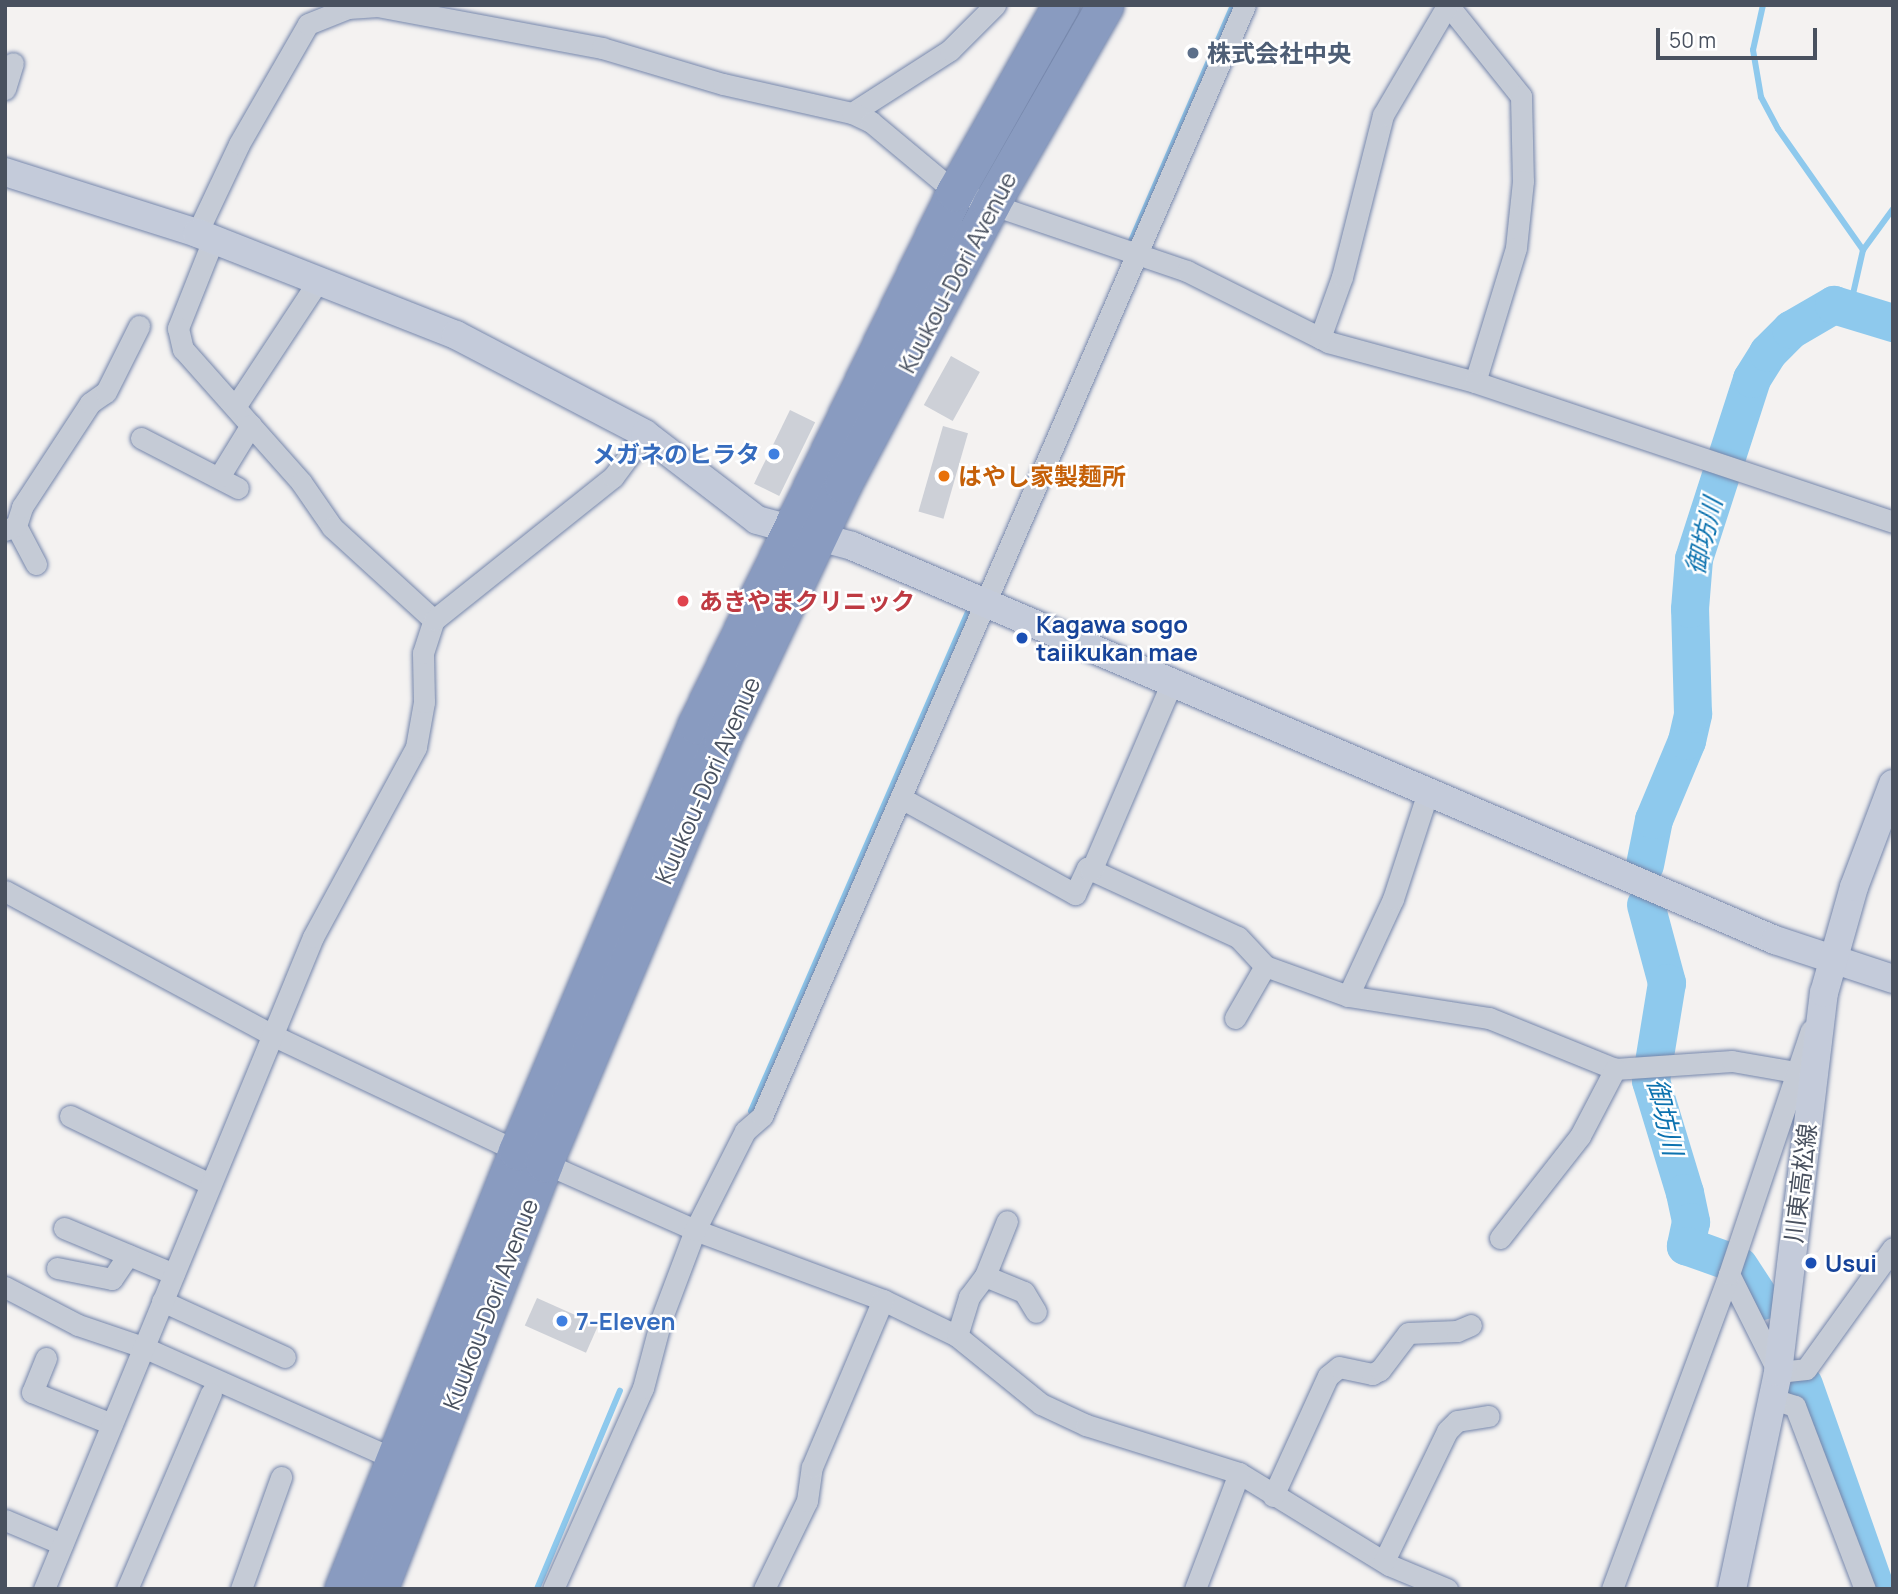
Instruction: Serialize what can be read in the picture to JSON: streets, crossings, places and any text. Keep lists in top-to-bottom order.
{
  "streets": {
    "highway": ["Kuukou-Dori Avenue"],
    "street": ["川東高松線"]
  },
  "water": ["御坊川"],
  "places": [
    "株式会社中央",
    "メガネのヒラタ",
    "はやし家製麺所",
    "あきやまクリニック",
    "Kagawa sogo taiikukan mae",
    "Usui",
    "7-Eleven"
  ],
  "scale_bar": "50 m"
}
